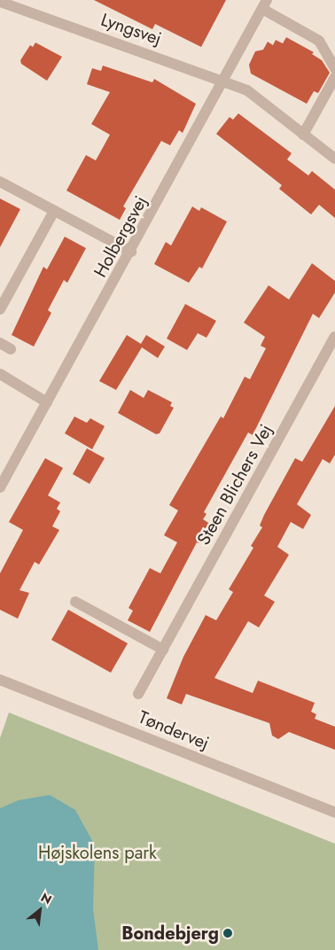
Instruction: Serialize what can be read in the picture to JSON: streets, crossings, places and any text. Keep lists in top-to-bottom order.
{
  "streets": {
    "street": [
      "Lyngsvej",
      "Holbergsvej",
      "Steen Blichers Vej",
      "Tøndervej"
    ]
  },
  "crossings": [
    ["Lyngsvej", "Holbergsvej"]
  ],
  "parks": ["Højskolens park"],
  "places": ["Bondebjerg"],
  "north": "top right"
}
